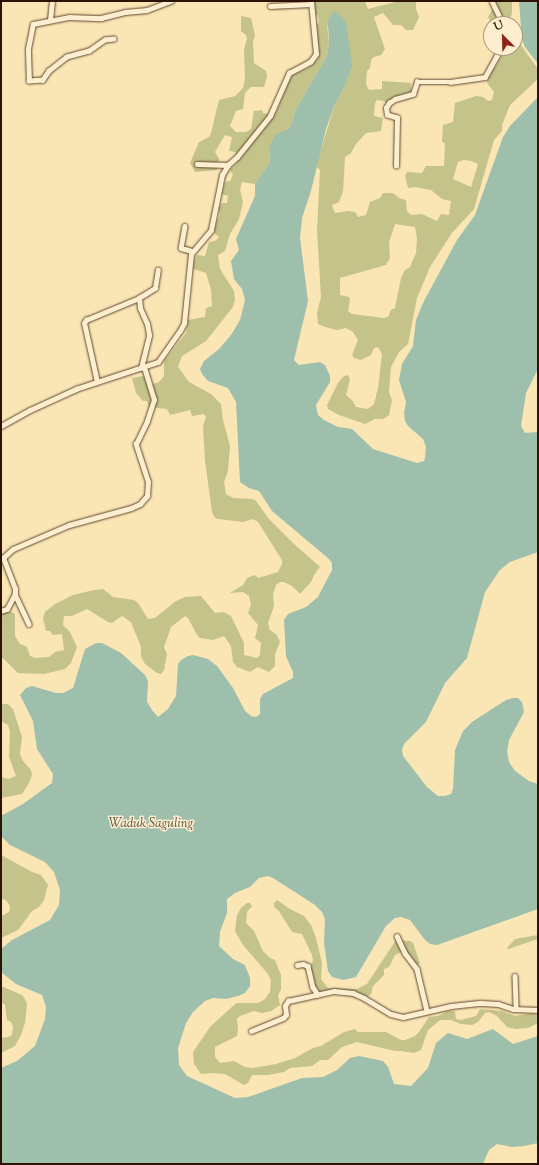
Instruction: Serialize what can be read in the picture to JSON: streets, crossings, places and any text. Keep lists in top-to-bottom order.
{
  "water": ["Waduk Saguling"],
  "north": "top left"
}
